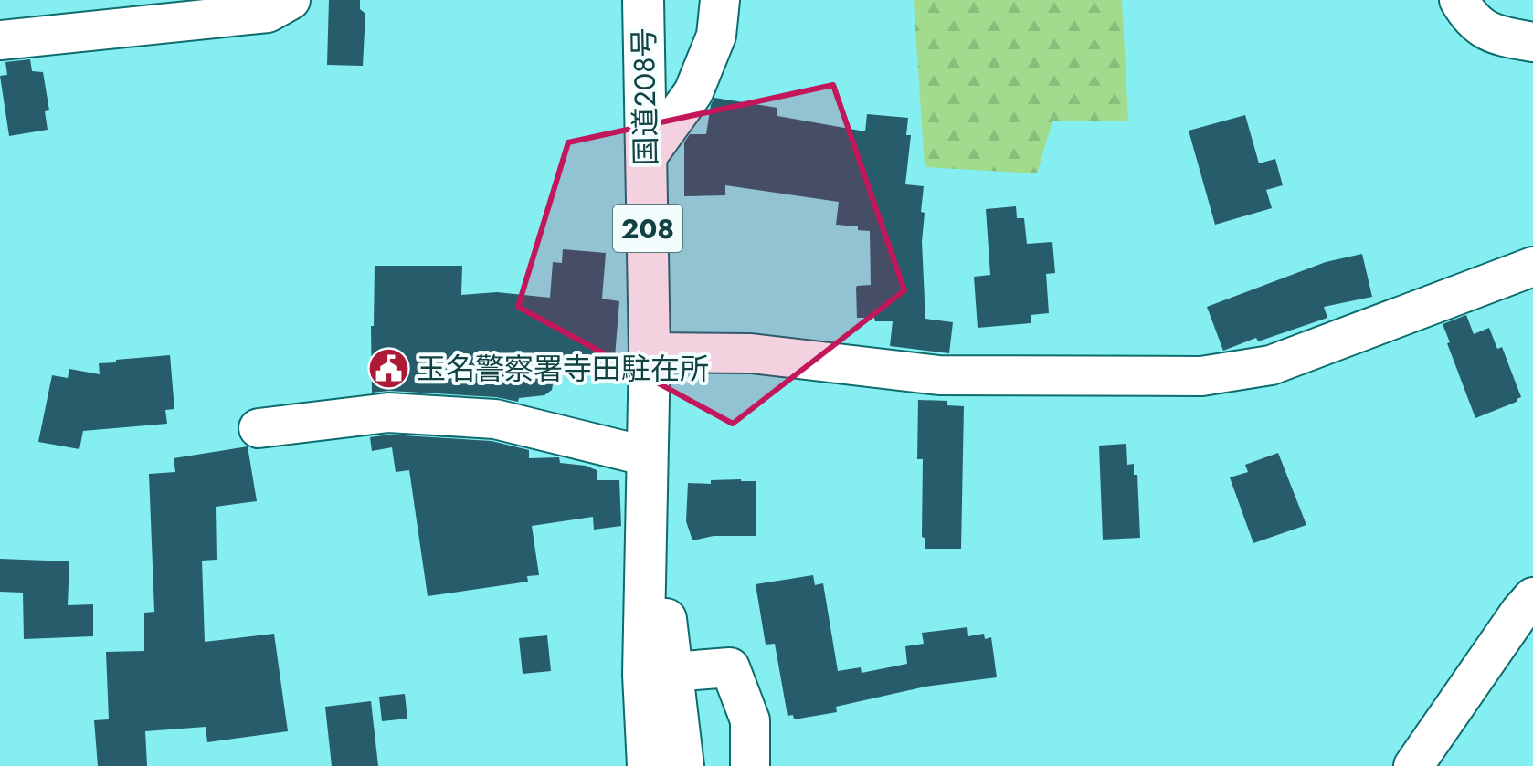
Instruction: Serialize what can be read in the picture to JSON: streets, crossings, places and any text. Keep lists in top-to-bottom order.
{
  "streets": {
    "highway": ["国道208号", "208"]
  },
  "places": {
    "public building": ["玉名警察署寺田駐在所"]
  }
}
